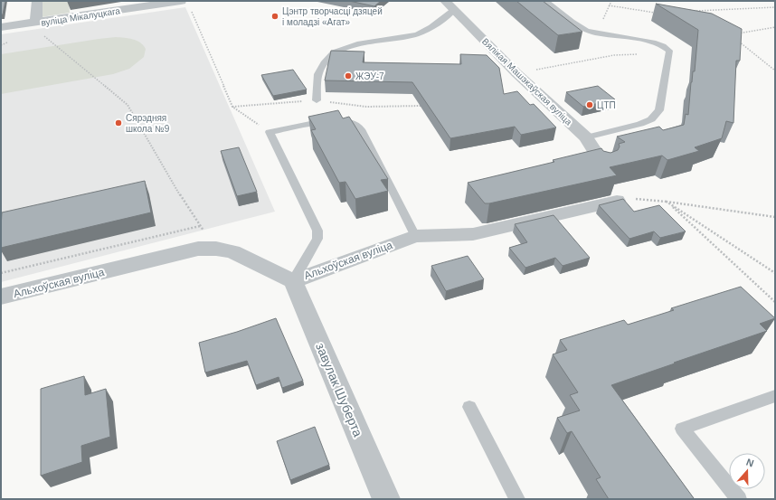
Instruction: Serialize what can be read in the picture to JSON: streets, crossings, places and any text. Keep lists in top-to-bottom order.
{
  "streets": {
    "street": [
      "вуліца Мікалуцкага",
      "Вялікая Машэкаўская вуліца",
      "Альхоўская вуліца",
      "завулак Шуберта"
    ]
  },
  "crossings": [
    ["Альхоўская вуліца", "завулак Шуберта"]
  ],
  "places": [
    "Цэнтр творчасці дзяцей і моладзі «Агат»",
    "ЖЭУ-7",
    "ЦТП",
    "Сярэдняя школа №9"
  ],
  "north": "top"
}
